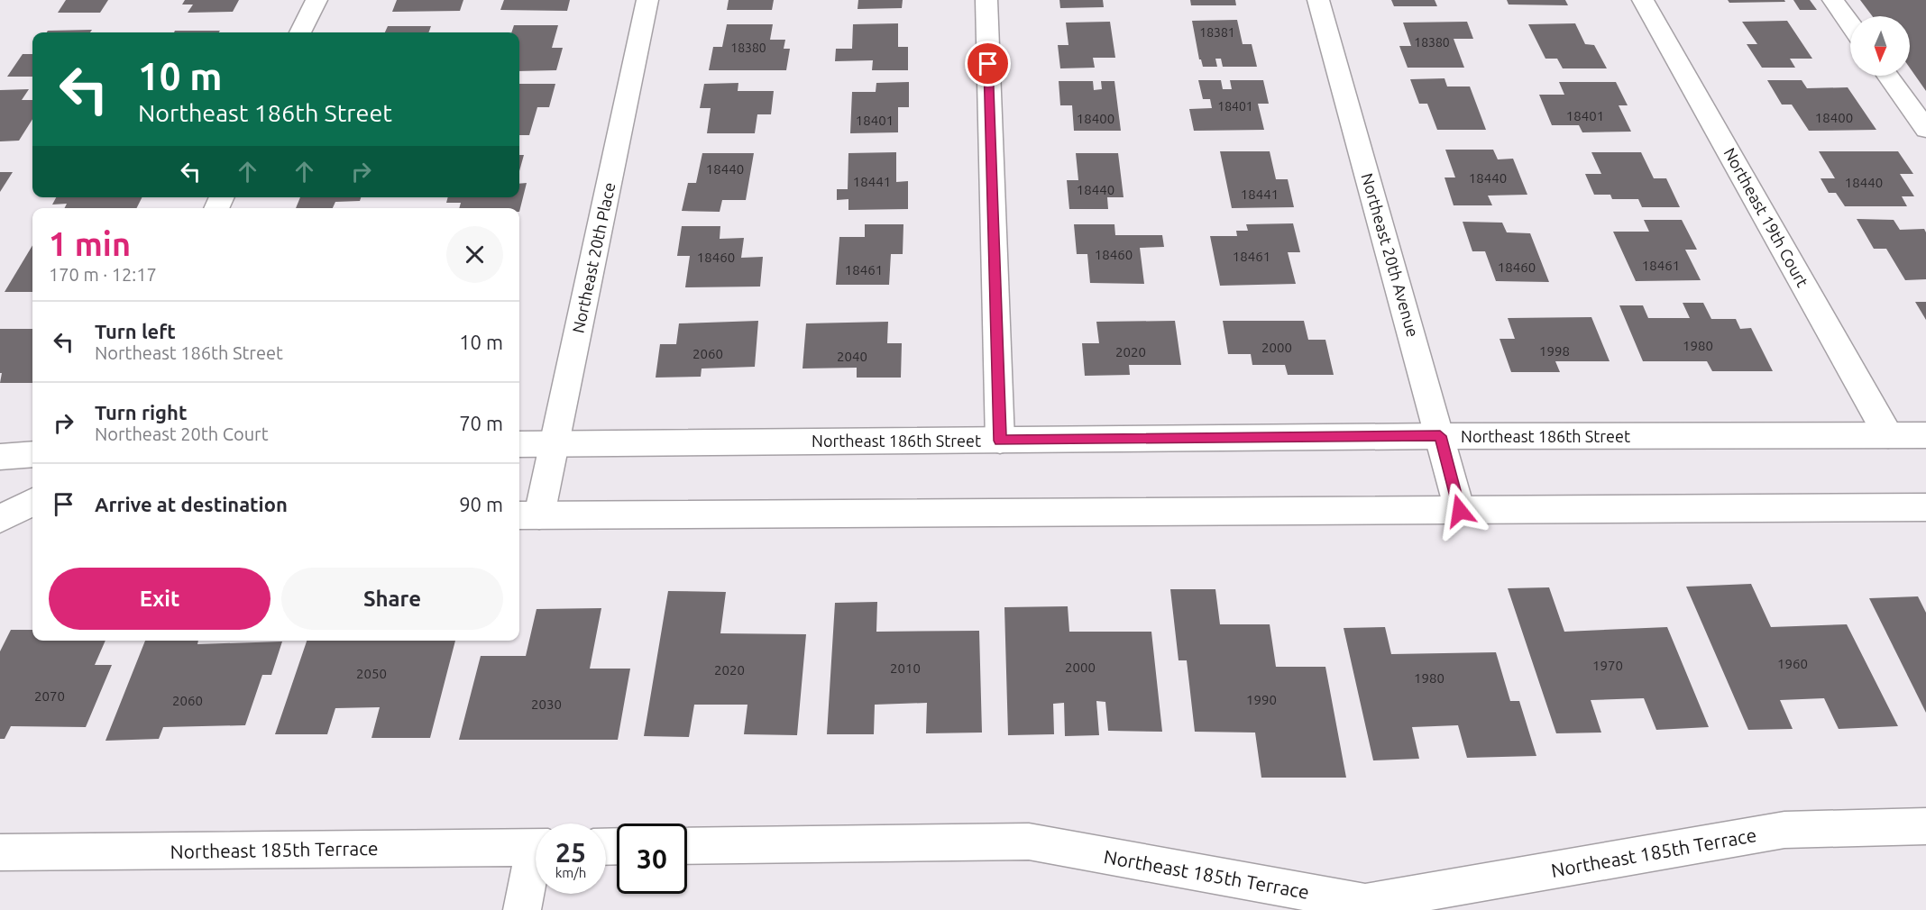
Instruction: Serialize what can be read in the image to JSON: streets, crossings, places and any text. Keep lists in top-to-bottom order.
{
  "streets": {
    "street": [
      "Northeast 19th Court",
      "Northeast 20th Avenue",
      "Northeast 20th Place",
      "Northeast 186th Street",
      "Northeast 185th Terrace"
    ]
  },
  "crossings": [
    ["Northeast 19th Court", "Northeast 186th Street"],
    ["Northeast 20th Avenue", "Northeast 186th Street"],
    ["Northeast 20th Place", "Northeast 186th Street"]
  ],
  "house_numbers": [
    "18381",
    "18380",
    "18380",
    "18401",
    "18401",
    "18400",
    "18400",
    "18401",
    "18440",
    "18440",
    "18441",
    "18440",
    "18440",
    "18441",
    "18460",
    "18461",
    "18460",
    "18461",
    "18460",
    "18461",
    "1980",
    "2000",
    "1998",
    "2020",
    "2060",
    "2040",
    "1960",
    "1970",
    "2000",
    "2010",
    "2020",
    "2050",
    "1980",
    "2070",
    "1990",
    "2060",
    "2030"
  ],
  "north": "bottom",
  "page": {
    "turn": ["10 m", "Northeast 186th Street"],
    "heading": ["1 min", "170 m · 12:17"],
    "list": [
      {
        "name": "Turn left",
        "note": "Northeast 186th Street",
        "value": "10 m"
      },
      {
        "name": "Turn right",
        "note": "Northeast 20th Court",
        "value": "70 m"
      },
      {
        "name": "Arrive at destination",
        "value": "90 m"
      }
    ],
    "buttons": ["Exit", "Share"],
    "speed": "25 km/h",
    "limit": "30"
  }
}
